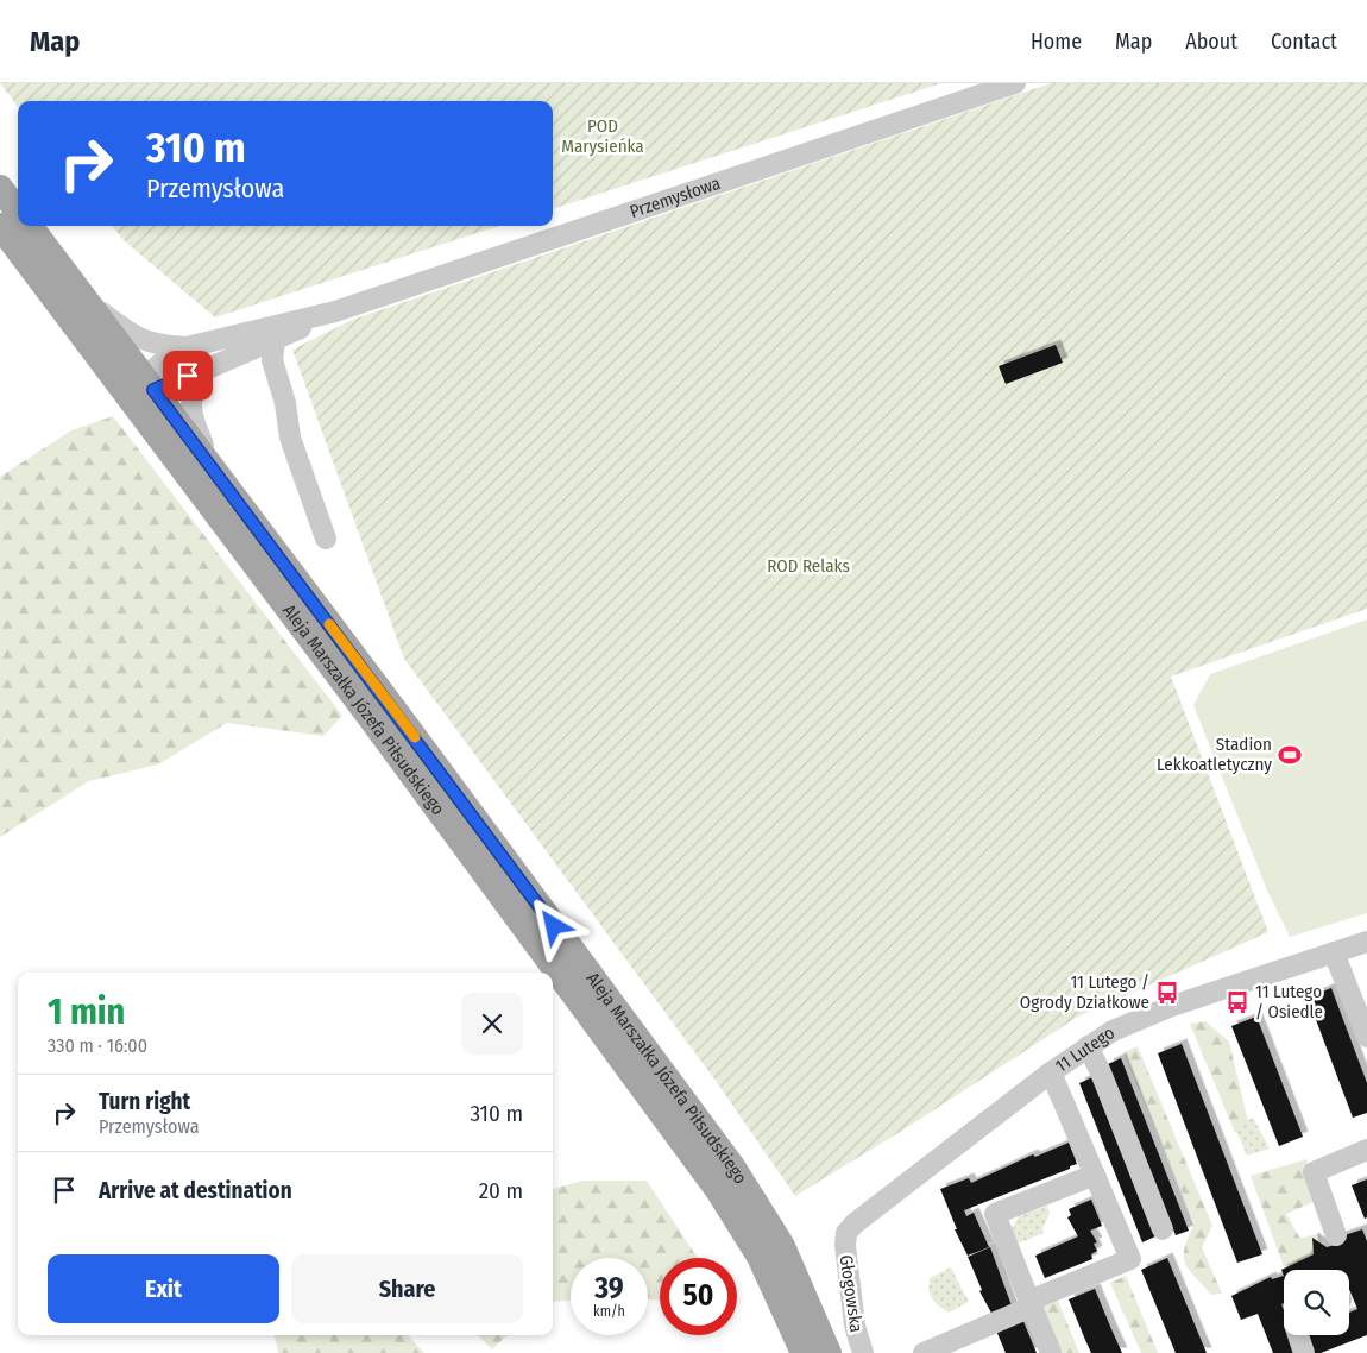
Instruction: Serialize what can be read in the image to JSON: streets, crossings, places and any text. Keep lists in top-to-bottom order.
{
  "streets": {
    "main road": ["Aleja Marszałka Józefa Piłsudskiego"],
    "street": ["Przemysłowa", "11 Lutego", "Głogowska"]
  },
  "crossings": [
    ["Przemysłowa", "Aleja Marszałka Józefa Piłsudskiego"],
    ["11 Lutego", "Głogowska"]
  ],
  "parks": ["POD Marysieńka", "ROD Relaks"],
  "places": {
    "sports": ["Stadion Lekkoatletyczny"],
    "bus stop": ["11 Lutego / Ogrody Działkowe", "11 Lutego / Osiedle"]
  },
  "page": {
    "header": "Map",
    "nav": [
      "Home",
      "Map",
      "About",
      "Contact"
    ],
    "turn": ["310 m", "Przemysłowa"],
    "heading": ["1 min", "330 m · 16:00"],
    "list": [
      {
        "name": "Turn right",
        "note": "Przemysłowa",
        "value": "310 m"
      },
      {
        "name": "Arrive at destination",
        "value": "20 m"
      }
    ],
    "buttons": ["Exit", "Share"],
    "speed": "39 km/h",
    "limit": "50"
  }
}
